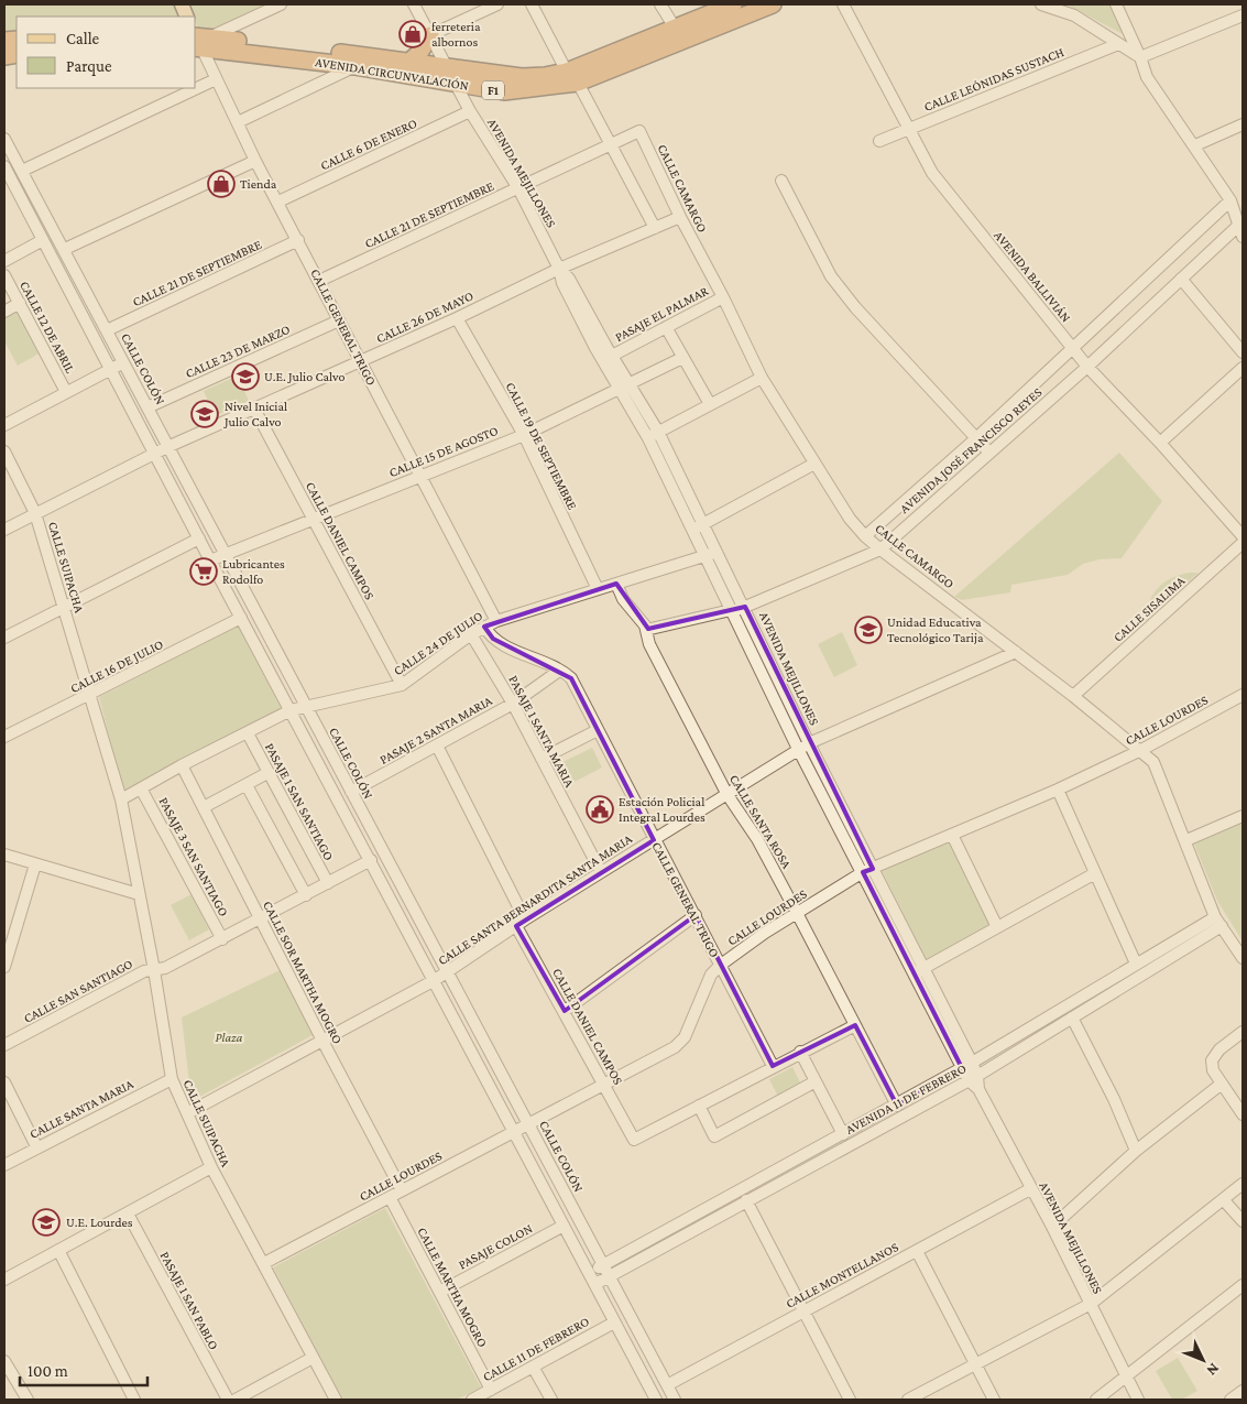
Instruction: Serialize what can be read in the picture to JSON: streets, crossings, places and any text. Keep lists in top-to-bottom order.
{
  "streets": {
    "highway": ["AVENIDA CIRCUNVALACIÓN", "F1"],
    "street": [
      "CALLE LEÓNIDAS SUSTACH",
      "CALLE 6 DE ENERO",
      "AVENIDA MEJILLONES",
      "CALLE CAMARGO",
      "CALLE 21 DE SEPTIEMBRE",
      "AVENIDA BALLIVIÁN",
      "PASAJE EL PALMAR",
      "CALLE 26 DE MAYO",
      "CALLE 12 DE ABRIL",
      "CALLE GENERAL TRIGO",
      "CALLE 23 DE MARZO",
      "CALLE COLÓN",
      "CALLE 19 DE SEPTIEMBRE",
      "AVENIDA JOSÉ FRANCISCO REYES",
      "CALLE 15 DE AGOSTO",
      "CALLE DANIEL CAMPOS",
      "CALLE SUIPACHA",
      "CALLE SISALIMA",
      "CALLE 24 DE JULIO",
      "CALLE 16 DE JULIO",
      "CALLE LOURDES",
      "PASAJE 2 SANTA MARIA",
      "PASAJE 1 SANTA MARIA",
      "PASAJE 1 SAN SANTIAGO",
      "CALLE SANTA ROSA",
      "PASAJE 3 SAN SANTIAGO",
      "CALLE SANTA BERNARDITA SANTA MARIA",
      "CALLE SOR MARTHA MOGRO",
      "CALLE SAN SANTIAGO",
      "AVENIDA 11 DE FEBRERO",
      "CALLE SANTA MARIA",
      "PASAJE COLON",
      "CALLE MONTELLANOS",
      "CALLE MARTHA MOGRO",
      "PASAJE 1 SAN PABLO",
      "CALLE 11 DE FEBRERO"
    ]
  },
  "crossings": [
    ["AVENIDA CIRCUNVALACIÓN", "AVENIDA MEJILLONES"],
    ["AVENIDA CIRCUNVALACIÓN", "CALLE GENERAL TRIGO"],
    ["CALLE LEÓNIDAS SUSTACH", "AVENIDA BALLIVIÁN"],
    ["CALLE 6 DE ENERO", "AVENIDA MEJILLONES"],
    ["CALLE 6 DE ENERO", "CALLE GENERAL TRIGO"],
    ["AVENIDA MEJILLONES", "CALLE 21 DE SEPTIEMBRE"],
    ["AVENIDA MEJILLONES", "PASAJE EL PALMAR"],
    ["AVENIDA MEJILLONES", "CALLE 26 DE MAYO"],
    ["AVENIDA MEJILLONES", "AVENIDA JOSÉ FRANCISCO REYES"],
    ["AVENIDA MEJILLONES", "CALLE 15 DE AGOSTO"],
    ["AVENIDA MEJILLONES", "CALLE 24 DE JULIO"],
    ["AVENIDA MEJILLONES", "CALLE LOURDES"],
    ["AVENIDA MEJILLONES", "CALLE SANTA BERNARDITA SANTA MARIA"],
    ["AVENIDA MEJILLONES", "AVENIDA 11 DE FEBRERO"],
    ["AVENIDA MEJILLONES", "CALLE MONTELLANOS"],
    ["CALLE CAMARGO", "CALLE 21 DE SEPTIEMBRE"],
    ["CALLE CAMARGO", "PASAJE EL PALMAR"],
    ["CALLE CAMARGO", "CALLE 26 DE MAYO"],
    ["CALLE CAMARGO", "AVENIDA JOSÉ FRANCISCO REYES"],
    ["CALLE CAMARGO", "CALLE SISALIMA"],
    ["CALLE CAMARGO", "CALLE LOURDES"],
    ["CALLE CAMARGO", "CALLE SANTA BERNARDITA SANTA MARIA"],
    ["CALLE CAMARGO", "AVENIDA 11 DE FEBRERO"],
    ["CALLE 21 DE SEPTIEMBRE", "CALLE GENERAL TRIGO"],
    ["CALLE 21 DE SEPTIEMBRE", "CALLE COLÓN"],
    ["AVENIDA BALLIVIÁN", "AVENIDA JOSÉ FRANCISCO REYES"],
    ["CALLE 26 DE MAYO", "CALLE GENERAL TRIGO"],
    ["CALLE 26 DE MAYO", "CALLE COLÓN"],
    ["CALLE 26 DE MAYO", "CALLE 19 DE SEPTIEMBRE"],
    ["CALLE 26 DE MAYO", "CALLE DANIEL CAMPOS"],
    ["CALLE 26 DE MAYO", "CALLE SUIPACHA"],
    ["CALLE GENERAL TRIGO", "CALLE 23 DE MARZO"],
    ["CALLE GENERAL TRIGO", "CALLE 15 DE AGOSTO"],
    ["CALLE GENERAL TRIGO", "CALLE 24 DE JULIO"],
    ["CALLE GENERAL TRIGO", "CALLE LOURDES"],
    ["CALLE GENERAL TRIGO", "PASAJE 2 SANTA MARIA"],
    ["CALLE GENERAL TRIGO", "CALLE SANTA BERNARDITA SANTA MARIA"],
    ["CALLE 23 DE MARZO", "CALLE COLÓN"],
    ["CALLE COLÓN", "CALLE 15 DE AGOSTO"],
    ["CALLE COLÓN", "CALLE 24 DE JULIO"],
    ["CALLE COLÓN", "CALLE 16 DE JULIO"],
    ["CALLE COLÓN", "CALLE LOURDES"],
    ["CALLE COLÓN", "PASAJE 2 SANTA MARIA"],
    ["CALLE COLÓN", "CALLE SANTA BERNARDITA SANTA MARIA"],
    ["CALLE COLÓN", "CALLE SAN SANTIAGO"],
    ["CALLE COLÓN", "AVENIDA 11 DE FEBRERO"],
    ["CALLE COLÓN", "PASAJE COLON"],
    ["CALLE COLÓN", "CALLE MONTELLANOS"],
    ["CALLE COLÓN", "CALLE 11 DE FEBRERO"],
    ["CALLE 19 DE SEPTIEMBRE", "CALLE 15 DE AGOSTO"],
    ["CALLE 19 DE SEPTIEMBRE", "CALLE 24 DE JULIO"],
    ["AVENIDA JOSÉ FRANCISCO REYES", "CALLE SANTA ROSA"],
    ["CALLE 15 DE AGOSTO", "CALLE DANIEL CAMPOS"],
    ["CALLE DANIEL CAMPOS", "CALLE 24 DE JULIO"],
    ["CALLE DANIEL CAMPOS", "CALLE LOURDES"],
    ["CALLE DANIEL CAMPOS", "PASAJE 2 SANTA MARIA"],
    ["CALLE DANIEL CAMPOS", "CALLE SANTA BERNARDITA SANTA MARIA"],
    ["CALLE SUIPACHA", "CALLE 24 DE JULIO"],
    ["CALLE SUIPACHA", "CALLE 16 DE JULIO"],
    ["CALLE SUIPACHA", "CALLE LOURDES"],
    ["CALLE SUIPACHA", "CALLE SANTA BERNARDITA SANTA MARIA"],
    ["CALLE SUIPACHA", "CALLE SAN SANTIAGO"],
    ["CALLE SUIPACHA", "CALLE SANTA MARIA"],
    ["CALLE 24 DE JULIO", "PASAJE 1 SANTA MARIA"],
    ["CALLE 24 DE JULIO", "PASAJE 1 SAN SANTIAGO"],
    ["CALLE 24 DE JULIO", "CALLE SANTA ROSA"],
    ["CALLE 24 DE JULIO", "PASAJE 3 SAN SANTIAGO"],
    ["CALLE 24 DE JULIO", "CALLE SOR MARTHA MOGRO"],
    ["CALLE LOURDES", "CALLE SANTA ROSA"],
    ["CALLE LOURDES", "CALLE SOR MARTHA MOGRO"],
    ["CALLE LOURDES", "CALLE MARTHA MOGRO"],
    ["PASAJE 2 SANTA MARIA", "PASAJE 1 SANTA MARIA"],
    ["PASAJE 1 SANTA MARIA", "CALLE SANTA BERNARDITA SANTA MARIA"],
    ["PASAJE 1 SAN SANTIAGO", "CALLE SAN SANTIAGO"],
    ["CALLE SANTA ROSA", "CALLE SANTA BERNARDITA SANTA MARIA"],
    ["CALLE SANTA ROSA", "AVENIDA 11 DE FEBRERO"],
    ["PASAJE 3 SAN SANTIAGO", "CALLE SAN SANTIAGO"],
    ["CALLE SANTA BERNARDITA SANTA MARIA", "CALLE SOR MARTHA MOGRO"],
    ["CALLE SOR MARTHA MOGRO", "CALLE SAN SANTIAGO"],
    ["PASAJE COLON", "CALLE MARTHA MOGRO"],
    ["CALLE MARTHA MOGRO", "CALLE 11 DE FEBRERO"]
  ],
  "parks": ["Plaza"],
  "places": {
    "shop": ["ferreteria albornos", "Tienda"],
    "school or university": [
      "U.E. Julio Calvo",
      "Nivel Inicial Julio Calvo",
      "Unidad Educativa Tecnológico Tarija",
      "U.E. Lourdes"
    ],
    "supermarket": ["Lubricantes Rodolfo"],
    "public building": ["Estación Policial Integral Lourdes"]
  },
  "legend": ["Calle", "Parque"],
  "scale_bar": "100 m",
  "north": "bottom right"
}
